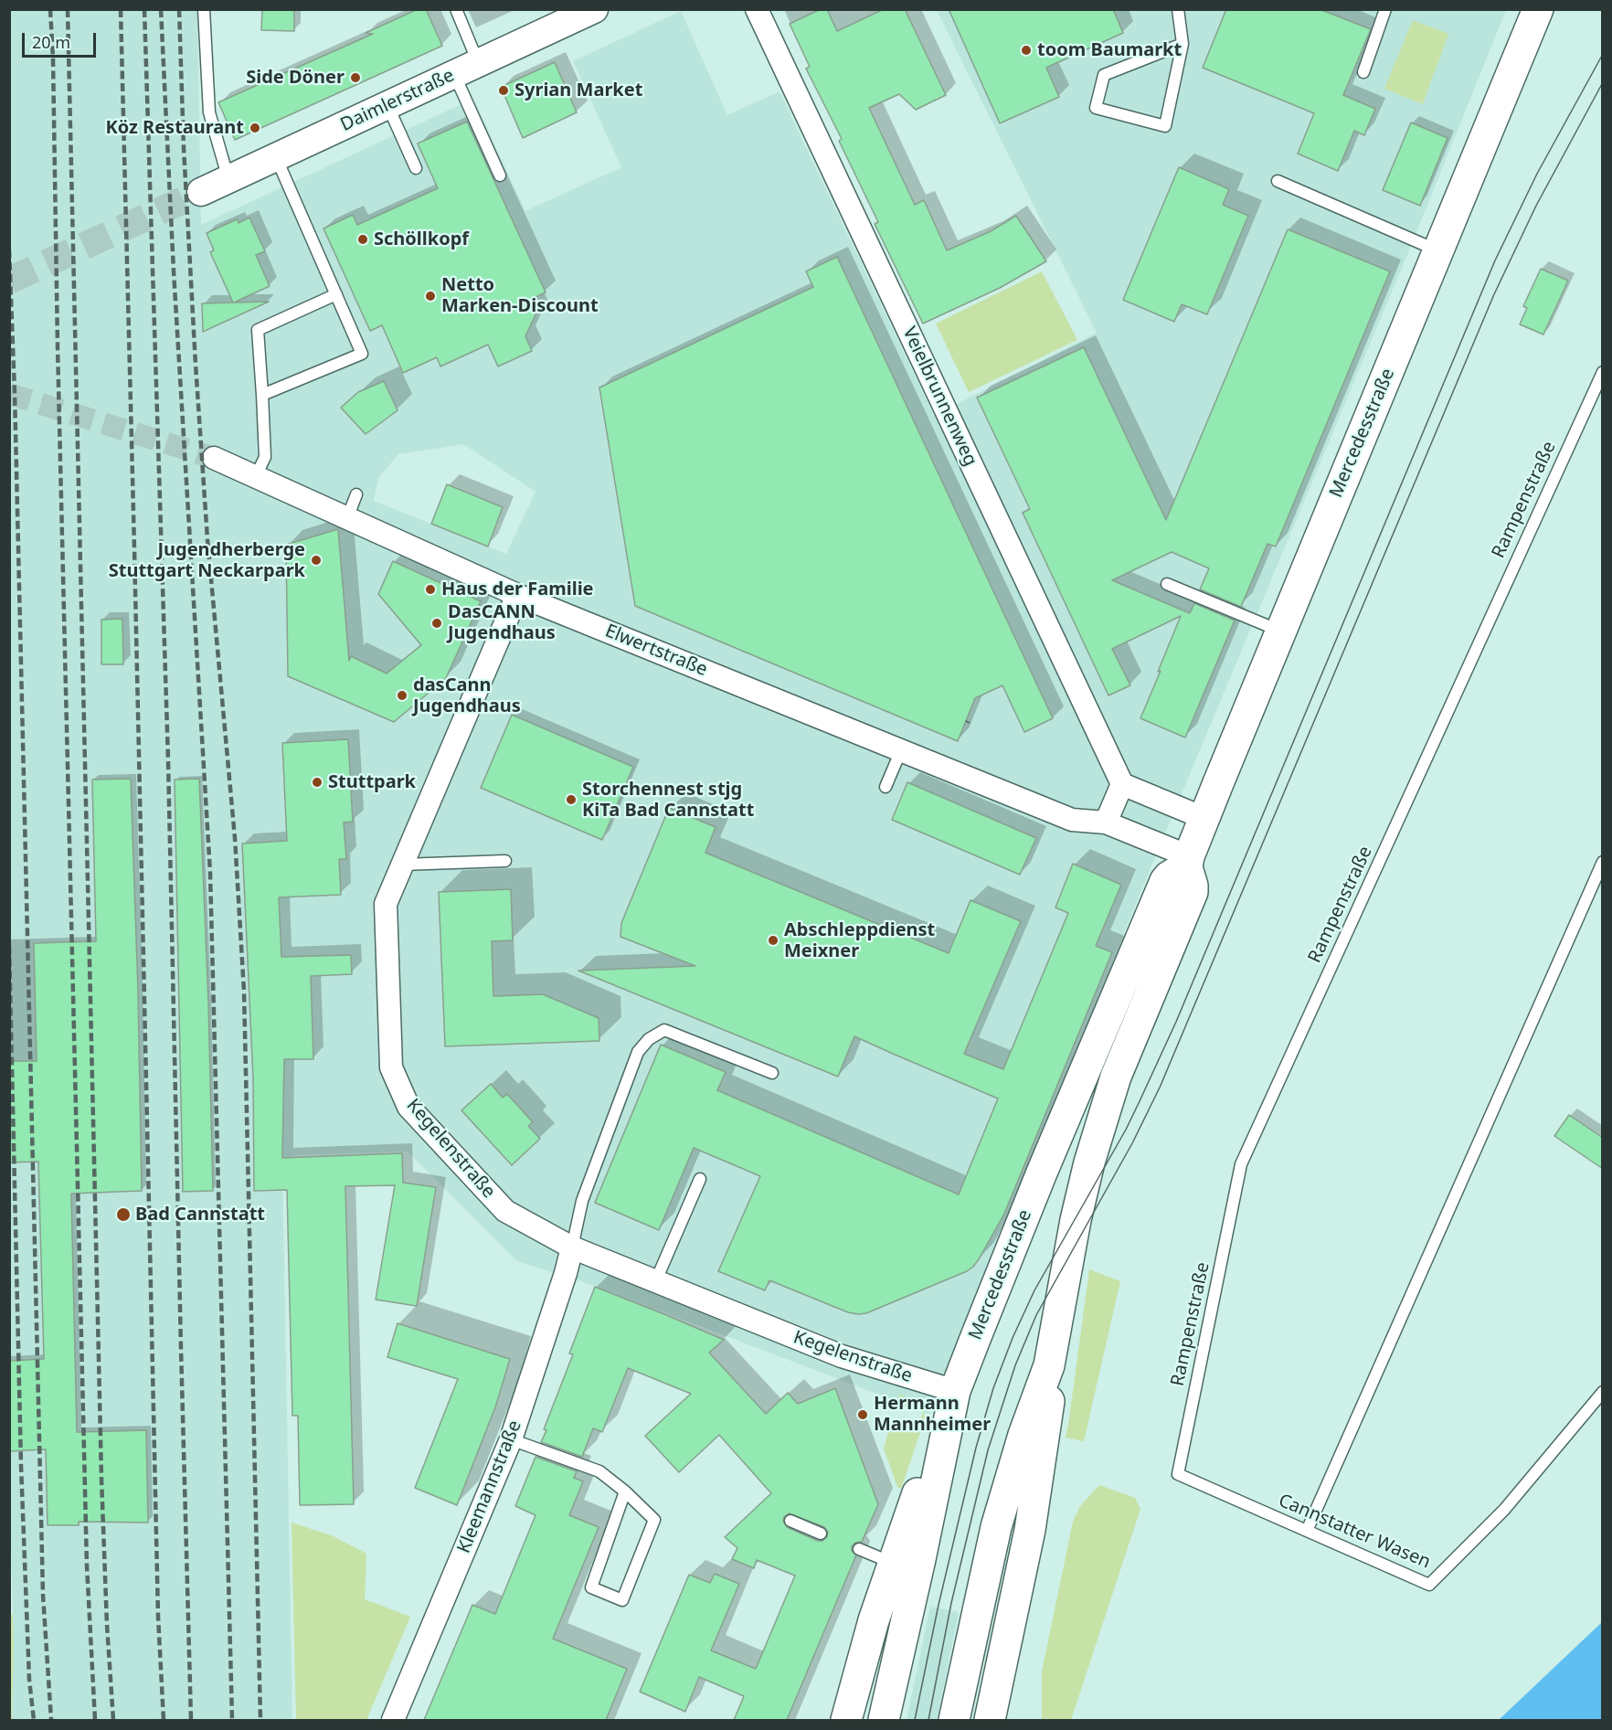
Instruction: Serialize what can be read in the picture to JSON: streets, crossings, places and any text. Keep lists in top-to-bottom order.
{
  "streets": {
    "main road": ["Mercedesstraße"],
    "street": [
      "Daimlerstraße",
      "Veielbrunnenweg",
      "Elwertstraße",
      "Kegelenstraße",
      "Kleemannstraße"
    ],
    "lane": ["Rampenstraße", "Cannstatter Wasen"]
  },
  "crossings": [
    ["Mercedesstraße", "Elwertstraße"],
    ["Mercedesstraße", "Kegelenstraße"],
    ["Rampenstraße", "Cannstatter Wasen"],
    ["Elwertstraße", "Kegelenstraße"],
    ["Kegelenstraße", "Kleemannstraße"]
  ],
  "places": [
    "toom Baumarkt",
    "Side Döner",
    "Syrian Market",
    "Köz Restaurant",
    "Schöllkopf",
    "Netto Marken-Discount",
    "Jugendherberge Stuttgart Neckarpark",
    "Haus der Familie",
    "DasCANN Jugendhaus",
    "dasCann Jugendhaus",
    "Stuttpark",
    "Storchennest stjg KiTa Bad Cannstatt",
    "Abschleppdienst Meixner",
    "Bad Cannstatt",
    "Hermann Mannheimer"
  ],
  "scale_bar": "20 m"
}
